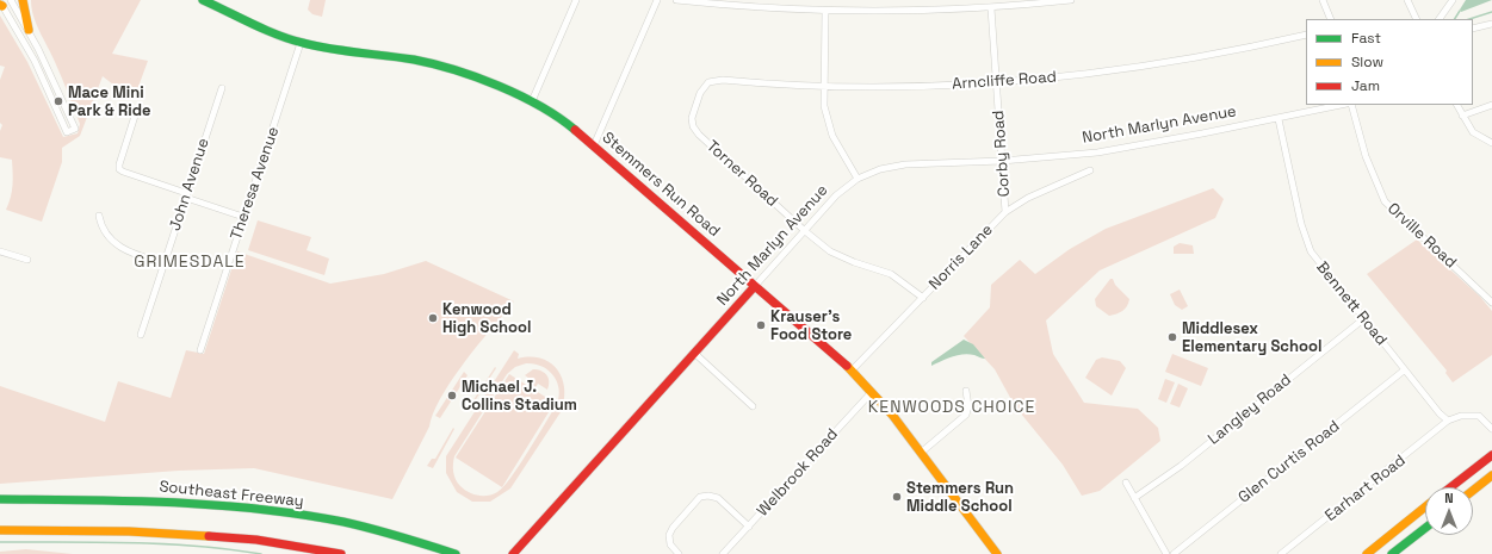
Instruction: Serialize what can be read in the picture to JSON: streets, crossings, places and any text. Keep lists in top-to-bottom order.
{
  "streets": {
    "main road": ["North Marlyn Avenue", "Stemmers Run Road", "Southeast Freeway"],
    "street": [
      "Arncliffe Road",
      "Corby Road",
      "Torner Road",
      "Theresa Avenue",
      "John Avenue",
      "Orville Road",
      "Norris Lane",
      "Bennett Road",
      "Langley Road",
      "Glen Curtis Road",
      "Welbrook Road",
      "Earhart Road"
    ]
  },
  "crossings": [
    ["Arncliffe Road", "Corby Road"],
    ["Arncliffe Road", "Torner Road"],
    ["North Marlyn Avenue", "Corby Road"],
    ["North Marlyn Avenue", "Torner Road"],
    ["North Marlyn Avenue", "Stemmers Run Road"],
    ["North Marlyn Avenue", "Bennett Road"],
    ["Corby Road", "Norris Lane"],
    ["Torner Road", "Norris Lane"],
    ["Theresa Avenue", "Stemmers Run Road"],
    ["Stemmers Run Road", "Norris Lane"],
    ["Stemmers Run Road", "Welbrook Road"],
    ["Bennett Road", "Langley Road"],
    ["Bennett Road", "Glen Curtis Road"],
    ["Bennett Road", "Earhart Road"]
  ],
  "districts": ["GRIMESDALE", "KENWOODS CHOICE"],
  "places": [
    "Mace Mini Park & Ride",
    "Kenwood High School",
    "Krauser's Food Store",
    "Middlesex Elementary School",
    "Michael J. Collins Stadium",
    "Stemmers Run Middle School"
  ],
  "legend": ["Fast", "Slow", "Jam"],
  "north": "top"
}
